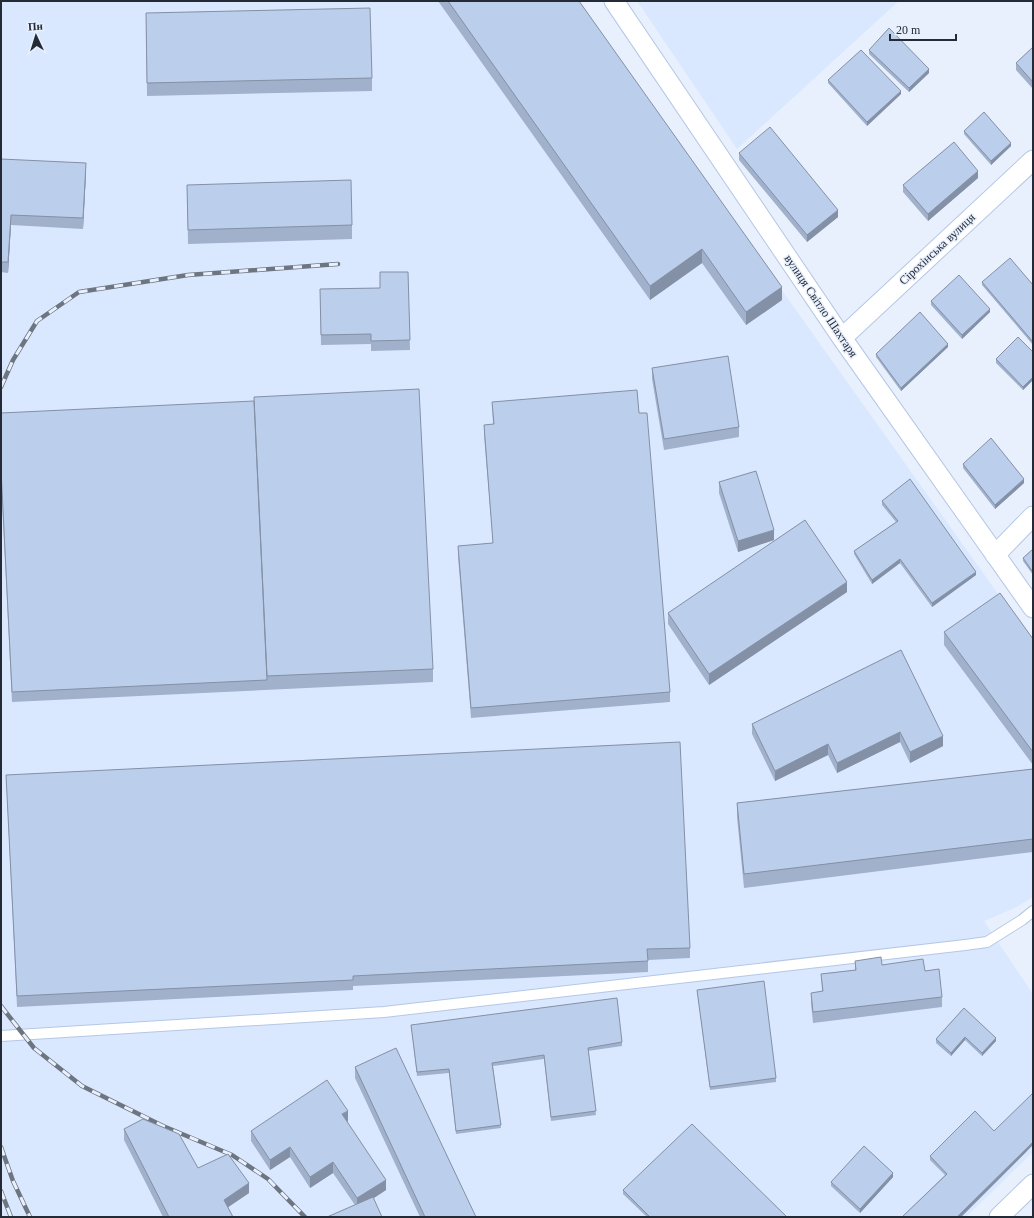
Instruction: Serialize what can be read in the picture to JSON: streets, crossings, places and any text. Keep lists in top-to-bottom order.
{
  "streets": {
    "street": ["Сірохінська вулиця", "вулиця Світло Шахтаря"]
  },
  "crossings": [
    ["Сірохінська вулиця", "вулиця Світло Шахтаря"]
  ],
  "scale_bar": "20 m",
  "north": "top"
}
